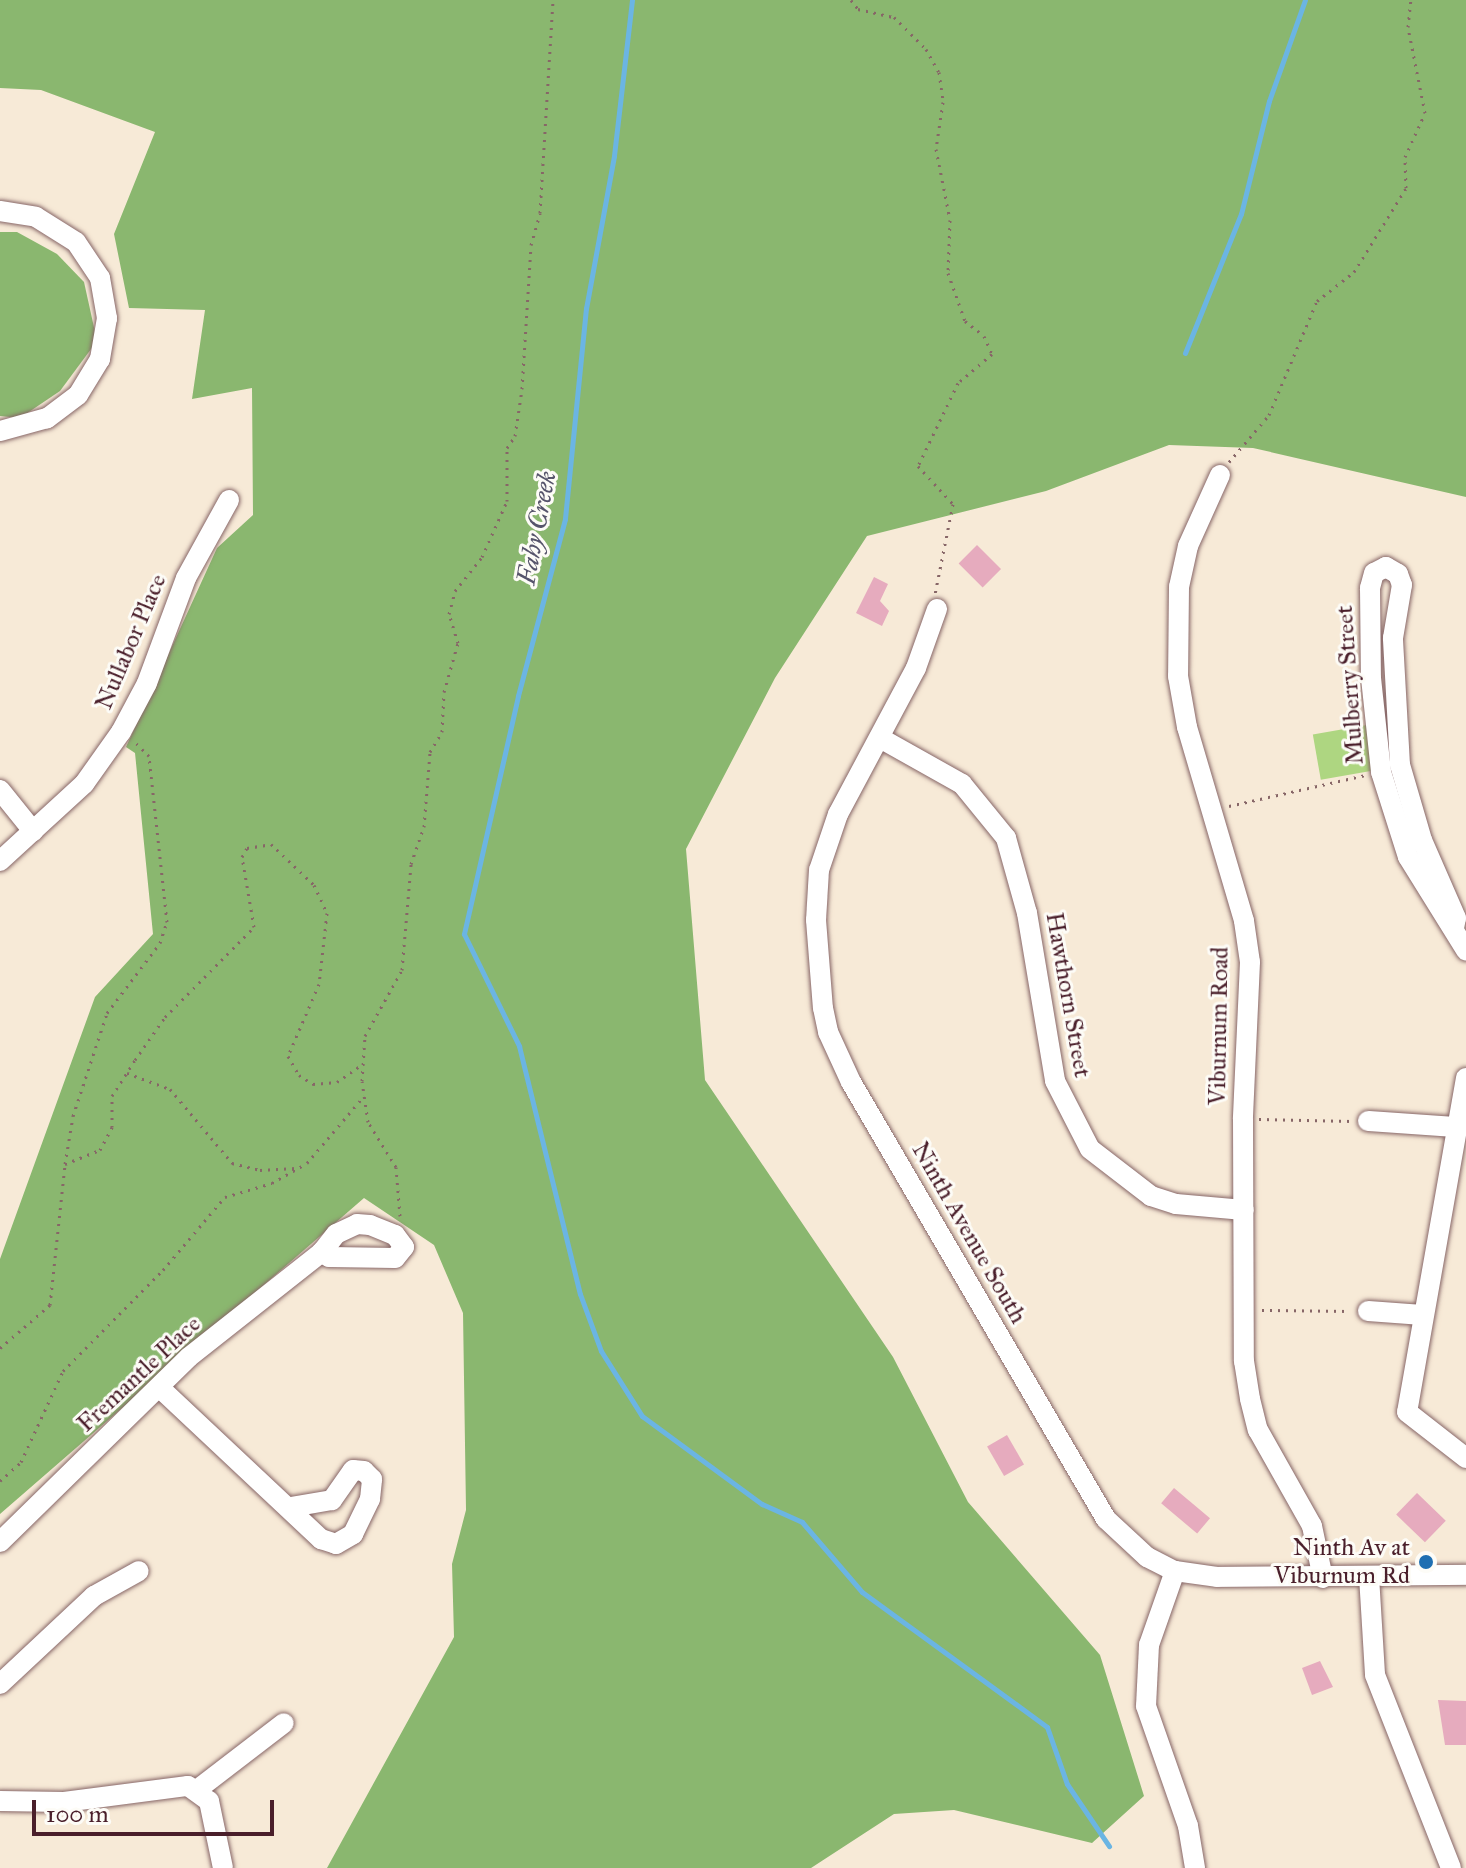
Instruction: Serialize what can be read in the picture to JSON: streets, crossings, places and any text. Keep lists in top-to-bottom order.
{
  "streets": {
    "street": [
      "Nullabor Place",
      "Mulberry Street",
      "Hawthorn Street",
      "Viburnum Road",
      "Ninth Avenue South",
      "Fremantle Place"
    ]
  },
  "crossings": [
    ["Hawthorn Street", "Viburnum Road"],
    ["Hawthorn Street", "Ninth Avenue South"],
    ["Viburnum Road", "Ninth Avenue South"]
  ],
  "water": ["Fahy Creek"],
  "places": ["Ninth Av at Viburnum Rd"],
  "scale_bar": "100 m"
}
